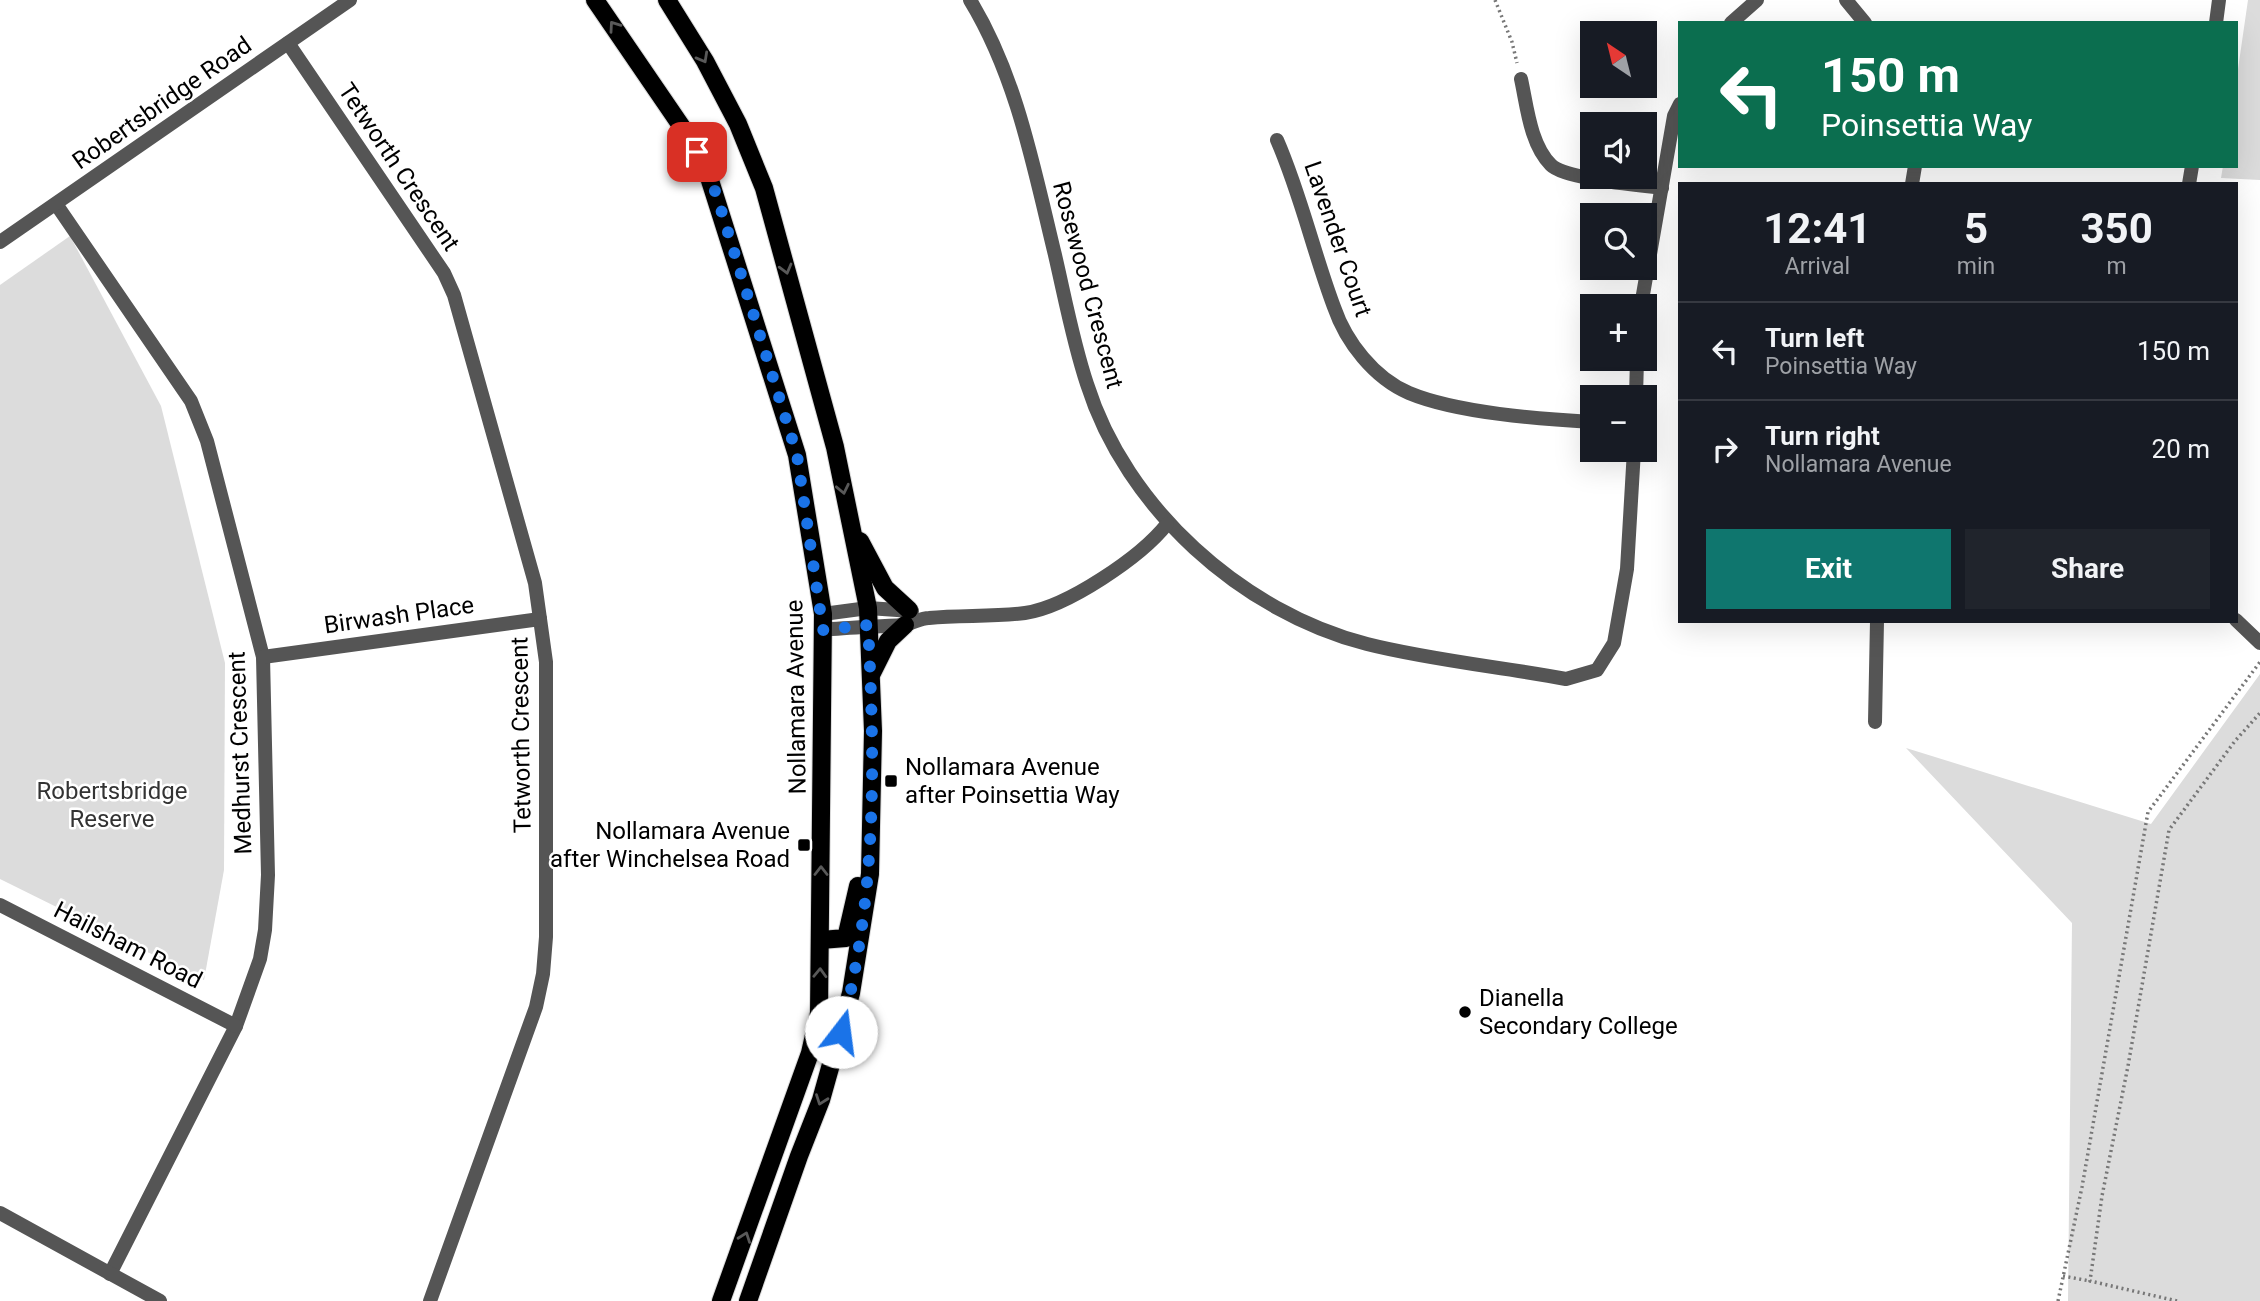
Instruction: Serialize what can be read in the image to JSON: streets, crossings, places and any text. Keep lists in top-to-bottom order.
{
  "streets": {
    "main road": ["Nollamara Avenue"],
    "street": [
      "Robertsbridge Road",
      "Tetworth Crescent",
      "Lavender Court",
      "Rosewood Crescent",
      "Birwash Place",
      "Medhurst Crescent",
      "Hailsham Road"
    ]
  },
  "crossings": [
    ["Robertsbridge Road", "Tetworth Crescent"],
    ["Robertsbridge Road", "Medhurst Crescent"],
    ["Tetworth Crescent", "Birwash Place"],
    ["Birwash Place", "Medhurst Crescent"],
    ["Medhurst Crescent", "Hailsham Road"]
  ],
  "parks": ["Robertsbridge Reserve"],
  "places": {
    "transit": ["Nollamara Avenue after Poinsettia Way", "Nollamara Avenue after Winchelsea Road"],
    "other": ["Dianella Secondary College"]
  },
  "north": "top left",
  "page": {
    "map_buttons": ["+", "−"],
    "turn": ["150 m", "Poinsettia Way"],
    "eta": [
      "12:41",
      "Arrival",
      "5",
      "min",
      "350",
      "m"
    ],
    "list": [
      {
        "name": "Turn left",
        "note": "Poinsettia Way",
        "value": "150 m"
      },
      {
        "name": "Turn right",
        "note": "Nollamara Avenue",
        "value": "20 m"
      }
    ],
    "buttons": ["Exit", "Share"]
  }
}
